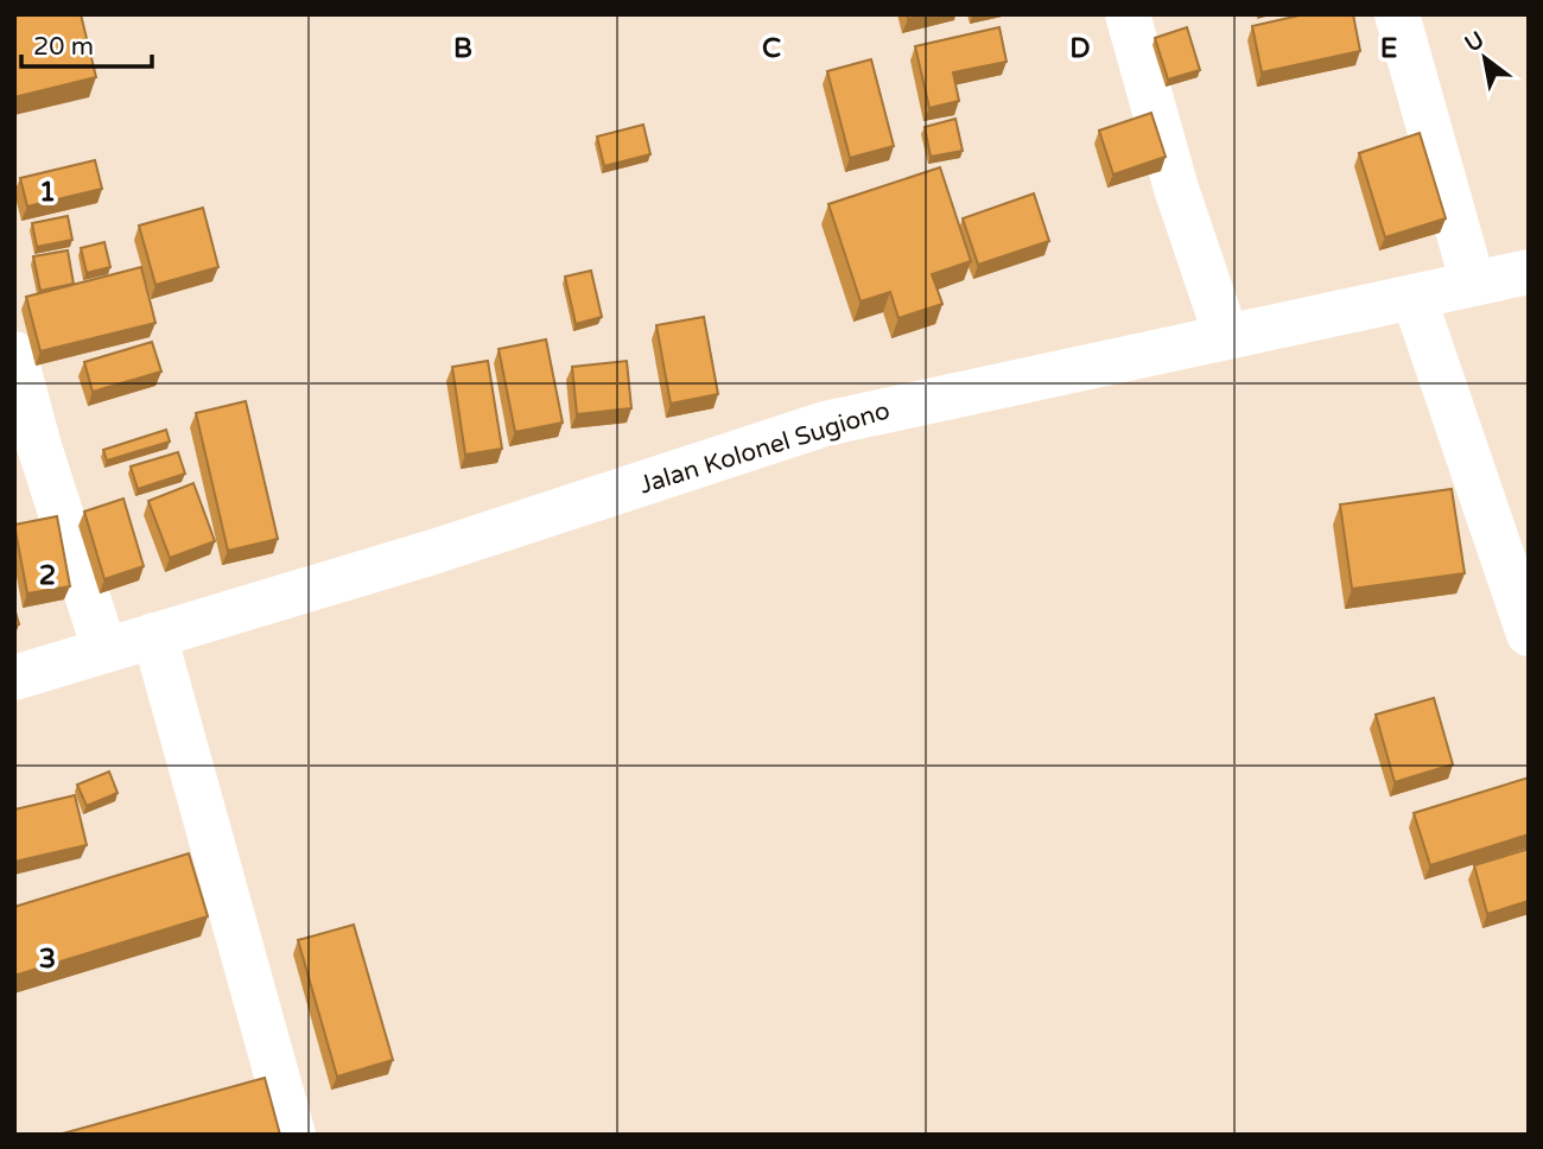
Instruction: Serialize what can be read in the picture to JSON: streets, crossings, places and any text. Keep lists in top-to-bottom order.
{
  "streets": {
    "street": ["Jalan Kolonel Sugiono"]
  },
  "scale_bar": "20 m",
  "north": "top left",
  "grid": {
    "columns": [
      "B",
      "C",
      "D",
      "E"
    ],
    "rows": ["1", "2", "3"]
  }
}
